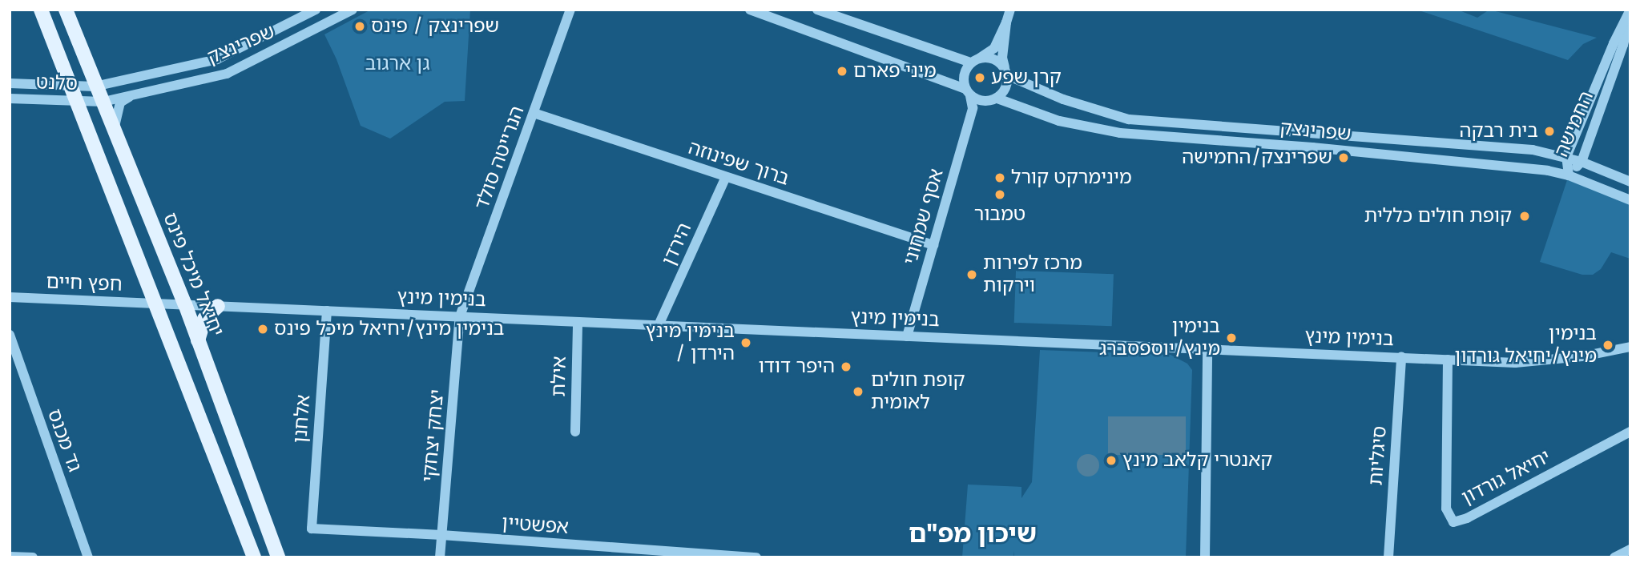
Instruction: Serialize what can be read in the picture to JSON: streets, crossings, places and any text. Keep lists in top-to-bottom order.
{
  "streets": {
    "main road": ["יחיאל מיכל פינס"],
    "street": [
      "שפרינצק",
      "סלנט",
      "החמישה",
      "הנרייטה סולד",
      "ברוך שפינוזה",
      "אסף שמחוני",
      "הירדן",
      "חפץ חיים",
      "בנימין מינץ",
      "אילת",
      "אלחנן",
      "יצחק יצחקי",
      "גד מכנס",
      "סיגליות",
      "יחיאל גורדון",
      "אפשטיין"
    ]
  },
  "crossings": [
    ["שפרינצק", "סלנט"],
    ["שפרינצק", "החמישה"],
    ["שפרינצק", "אסף שמחוני"],
    ["שפרינצק", "יחיאל מיכל פינס"],
    ["סלנט", "יחיאל מיכל פינס"],
    ["הנרייטה סולד", "ברוך שפינוזה"],
    ["הנרייטה סולד", "בנימין מינץ"],
    ["הנרייטה סולד", "יצחק יצחקי"],
    ["ברוך שפינוזה", "אסף שמחוני"],
    ["ברוך שפינוזה", "הירדן"],
    ["אסף שמחוני", "בנימין מינץ"],
    ["הירדן", "בנימין מינץ"],
    ["יחיאל מיכל פינס", "בנימין מינץ"],
    ["חפץ חיים", "בנימין מינץ"],
    ["בנימין מינץ", "אילת"],
    ["בנימין מינץ", "אלחנן"],
    ["בנימין מינץ", "יצחק יצחקי"],
    ["בנימין מינץ", "סיגליות"],
    ["בנימין מינץ", "יחיאל גורדון"],
    ["אלחנן", "אפשטיין"],
    ["יצחק יצחקי", "אפשטיין"]
  ],
  "districts": ["שיכון מפ\"ם"],
  "parks": ["גן ארגוב"],
  "places": [
    "שפרינצק / פינס",
    "מיני פארם",
    "קרן שפע",
    "בית רבקה",
    "שפרינצק/החמישה",
    "מינימרקט קורל",
    "טמבור",
    "קופת חולים כללית",
    "מרכז לפירות וירקות",
    "בנימין מינץ/יחיאל מיכל פינס",
    "בנימין מינץ/יוספסברג",
    "בנימין מינץ / הירדן",
    "בנימין מינץ/יחיאל גורדון",
    "היפר דודו",
    "קופת חולים לאומית",
    "קאנטרי קלאב מינץ"
  ]
}
